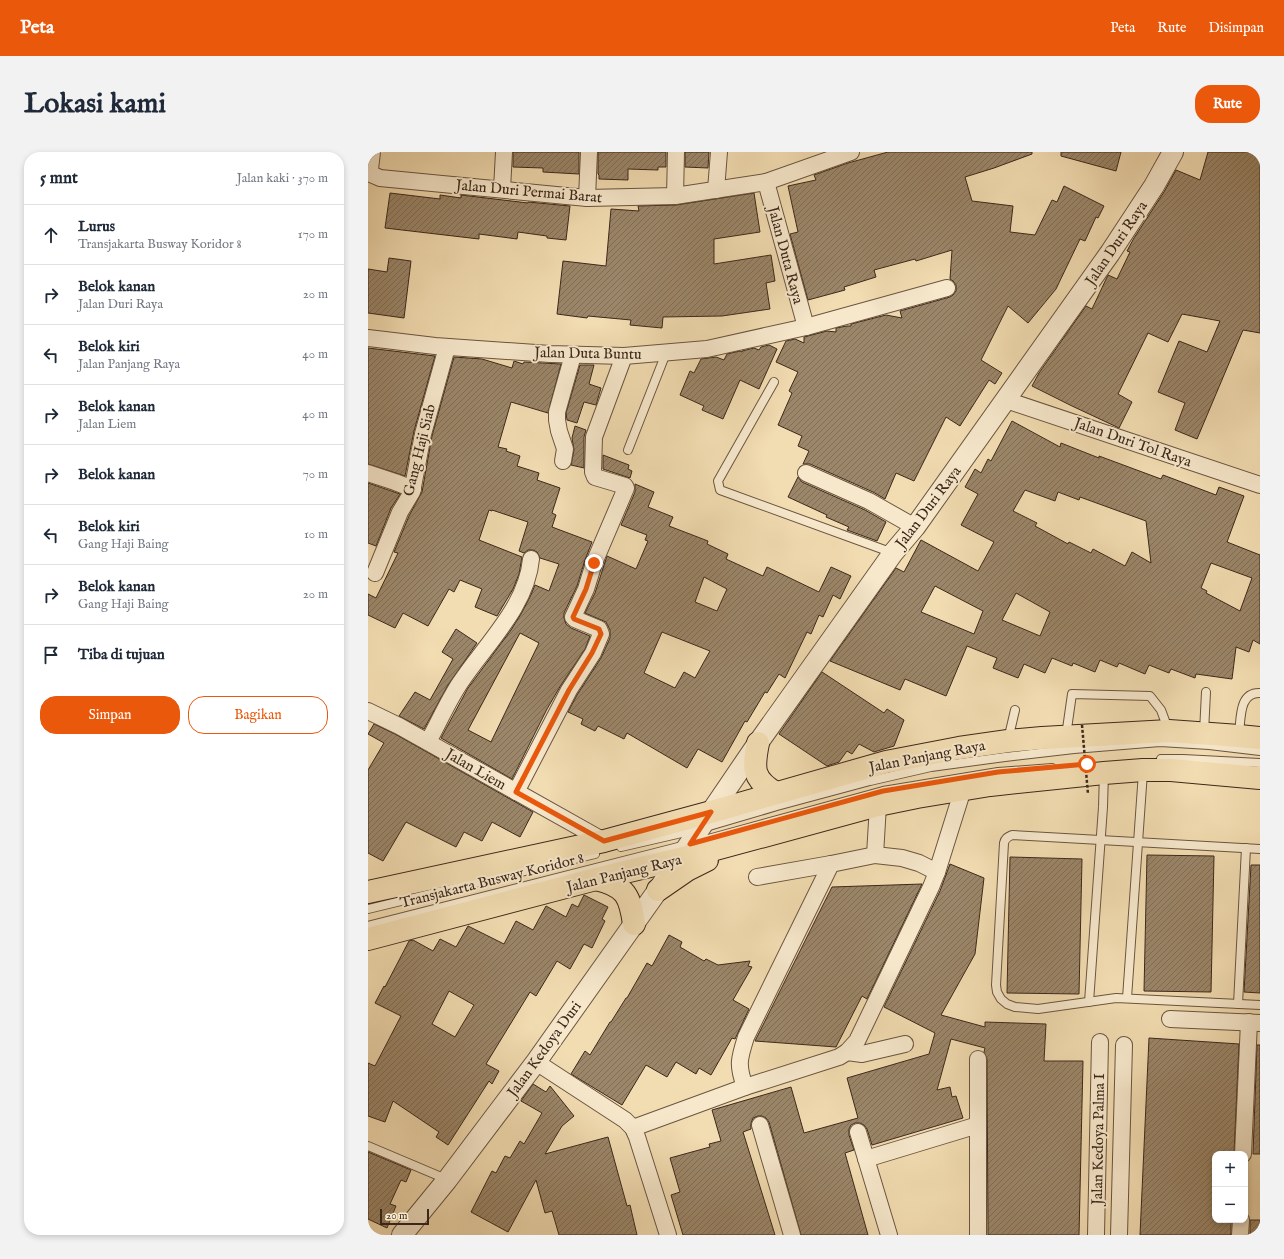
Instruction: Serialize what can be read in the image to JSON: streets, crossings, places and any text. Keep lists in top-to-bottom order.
{
  "streets": {
    "main road": ["Jalan Panjang Raya"],
    "street": [
      "Jalan Duri Permai Barat",
      "Jalan Duri Raya",
      "Jalan Duta Raya",
      "Jalan Duta Buntu",
      "Jalan Duri Tol Raya",
      "Gang Haji Siab",
      "Jalan Liem",
      "Jalan Kedoya Duri",
      "Jalan Kedoya Palma I"
    ],
    "lane": ["Transjakarta Busway Koridor 8"]
  },
  "crossings": [
    ["Jalan Duri Permai Barat", "Jalan Duta Raya"],
    ["Jalan Duri Raya", "Jalan Duri Tol Raya"],
    ["Jalan Duri Raya", "Jalan Panjang Raya"],
    ["Jalan Duri Raya", "Transjakarta Busway Koridor 8"],
    ["Jalan Duri Raya", "Jalan Kedoya Duri"],
    ["Jalan Duta Raya", "Jalan Duta Buntu"],
    ["Jalan Duta Buntu", "Gang Haji Siab"],
    ["Jalan Panjang Raya", "Jalan Liem"],
    ["Jalan Panjang Raya", "Transjakarta Busway Koridor 8"],
    ["Jalan Panjang Raya", "Jalan Kedoya Duri"],
    ["Jalan Liem", "Transjakarta Busway Koridor 8"],
    ["Transjakarta Busway Koridor 8", "Jalan Kedoya Duri"]
  ],
  "scale_bar": "20 m",
  "page": {
    "header": "Peta",
    "nav": ["Peta", "Rute", "Disimpan"],
    "buttons": [
      "Rute",
      ["Simpan", "Bagikan"]
    ],
    "title": "Lokasi kami",
    "heading": ["5 mnt", "Jalan kaki · 370 m"],
    "list": [
      ["Lurus", "Transjakarta Busway Koridor 8", "170 m"],
      ["Belok kanan", "Jalan Duri Raya", "20 m"],
      ["Belok kiri", "Jalan Panjang Raya", "40 m"],
      ["Belok kanan", "Jalan Liem", "40 m"],
      ["Belok kanan", "70 m"],
      ["Belok kiri", "Gang Haji Baing", "10 m"],
      ["Belok kanan", "Gang Haji Baing", "20 m"],
      "Tiba di tujuan"
    ],
    "map_buttons": ["+", "−"],
    "scale": "20 m"
  }
}
